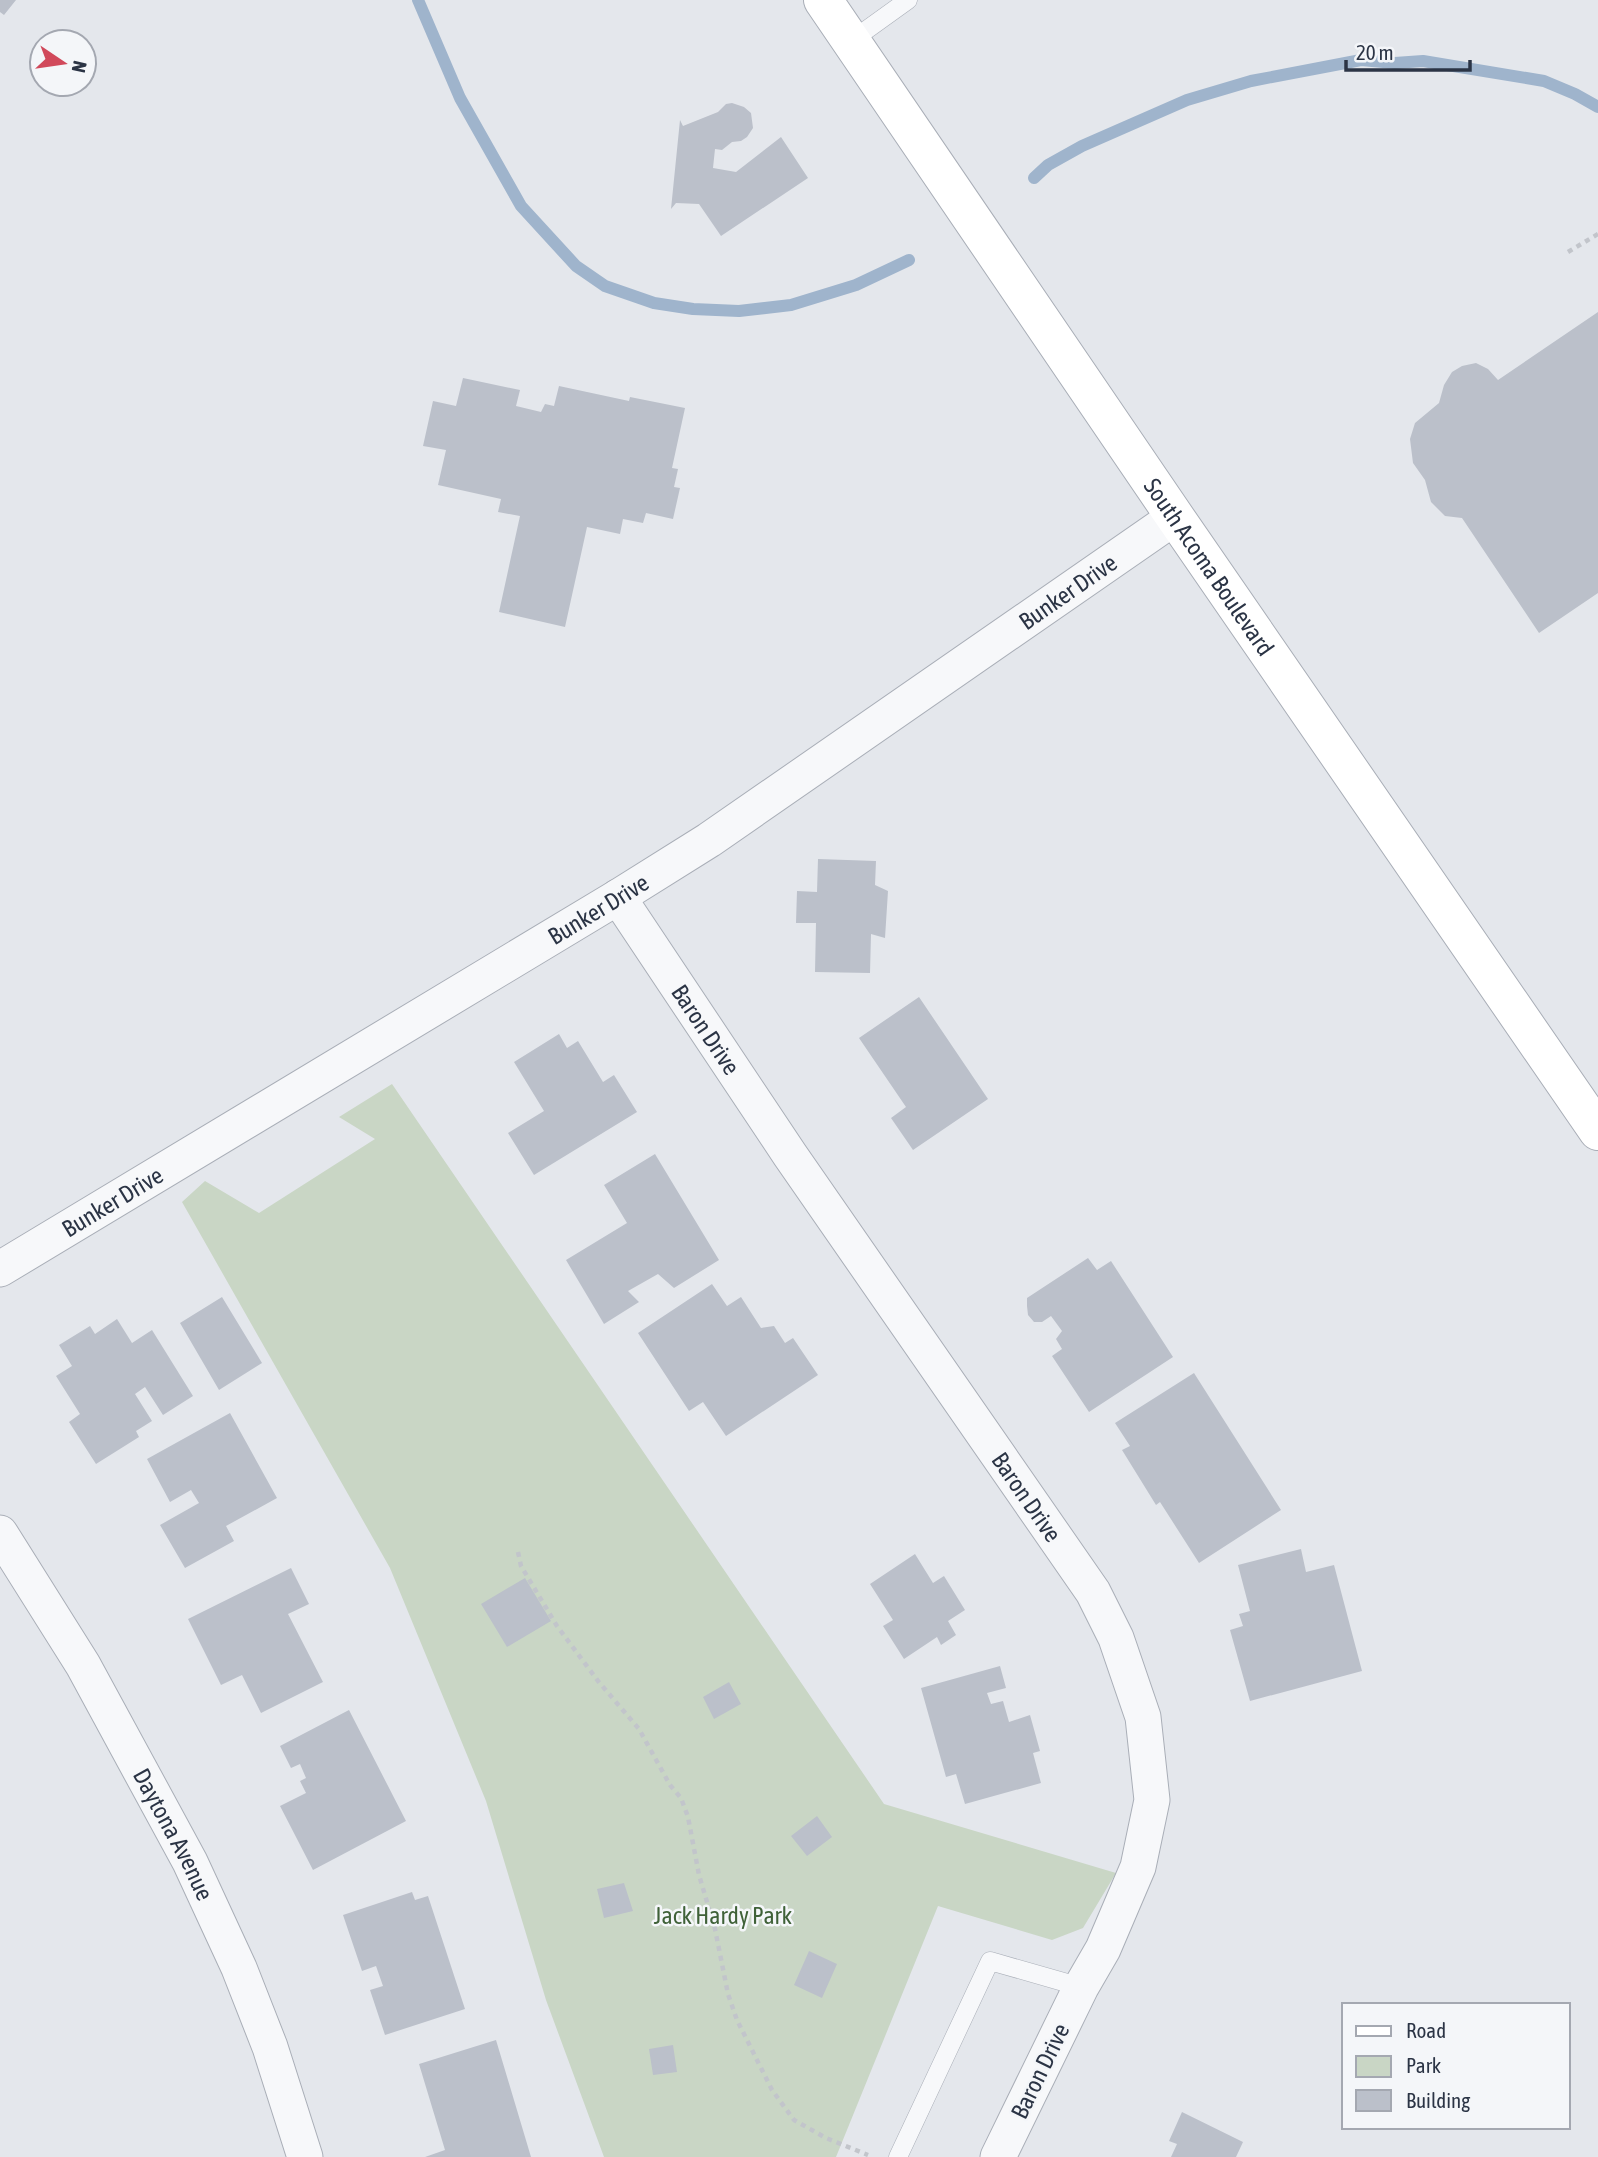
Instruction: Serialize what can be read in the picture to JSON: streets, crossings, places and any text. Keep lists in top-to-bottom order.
{
  "streets": {
    "main road": ["South Acoma Boulevard"],
    "street": ["Bunker Drive", "Baron Drive", "Daytona Avenue"]
  },
  "crossings": [
    ["South Acoma Boulevard", "Bunker Drive"],
    ["Bunker Drive", "Baron Drive"]
  ],
  "parks": ["Jack Hardy Park"],
  "legend": ["Road", "Park", "Building"],
  "scale_bar": "20 m",
  "north": "right"
}
